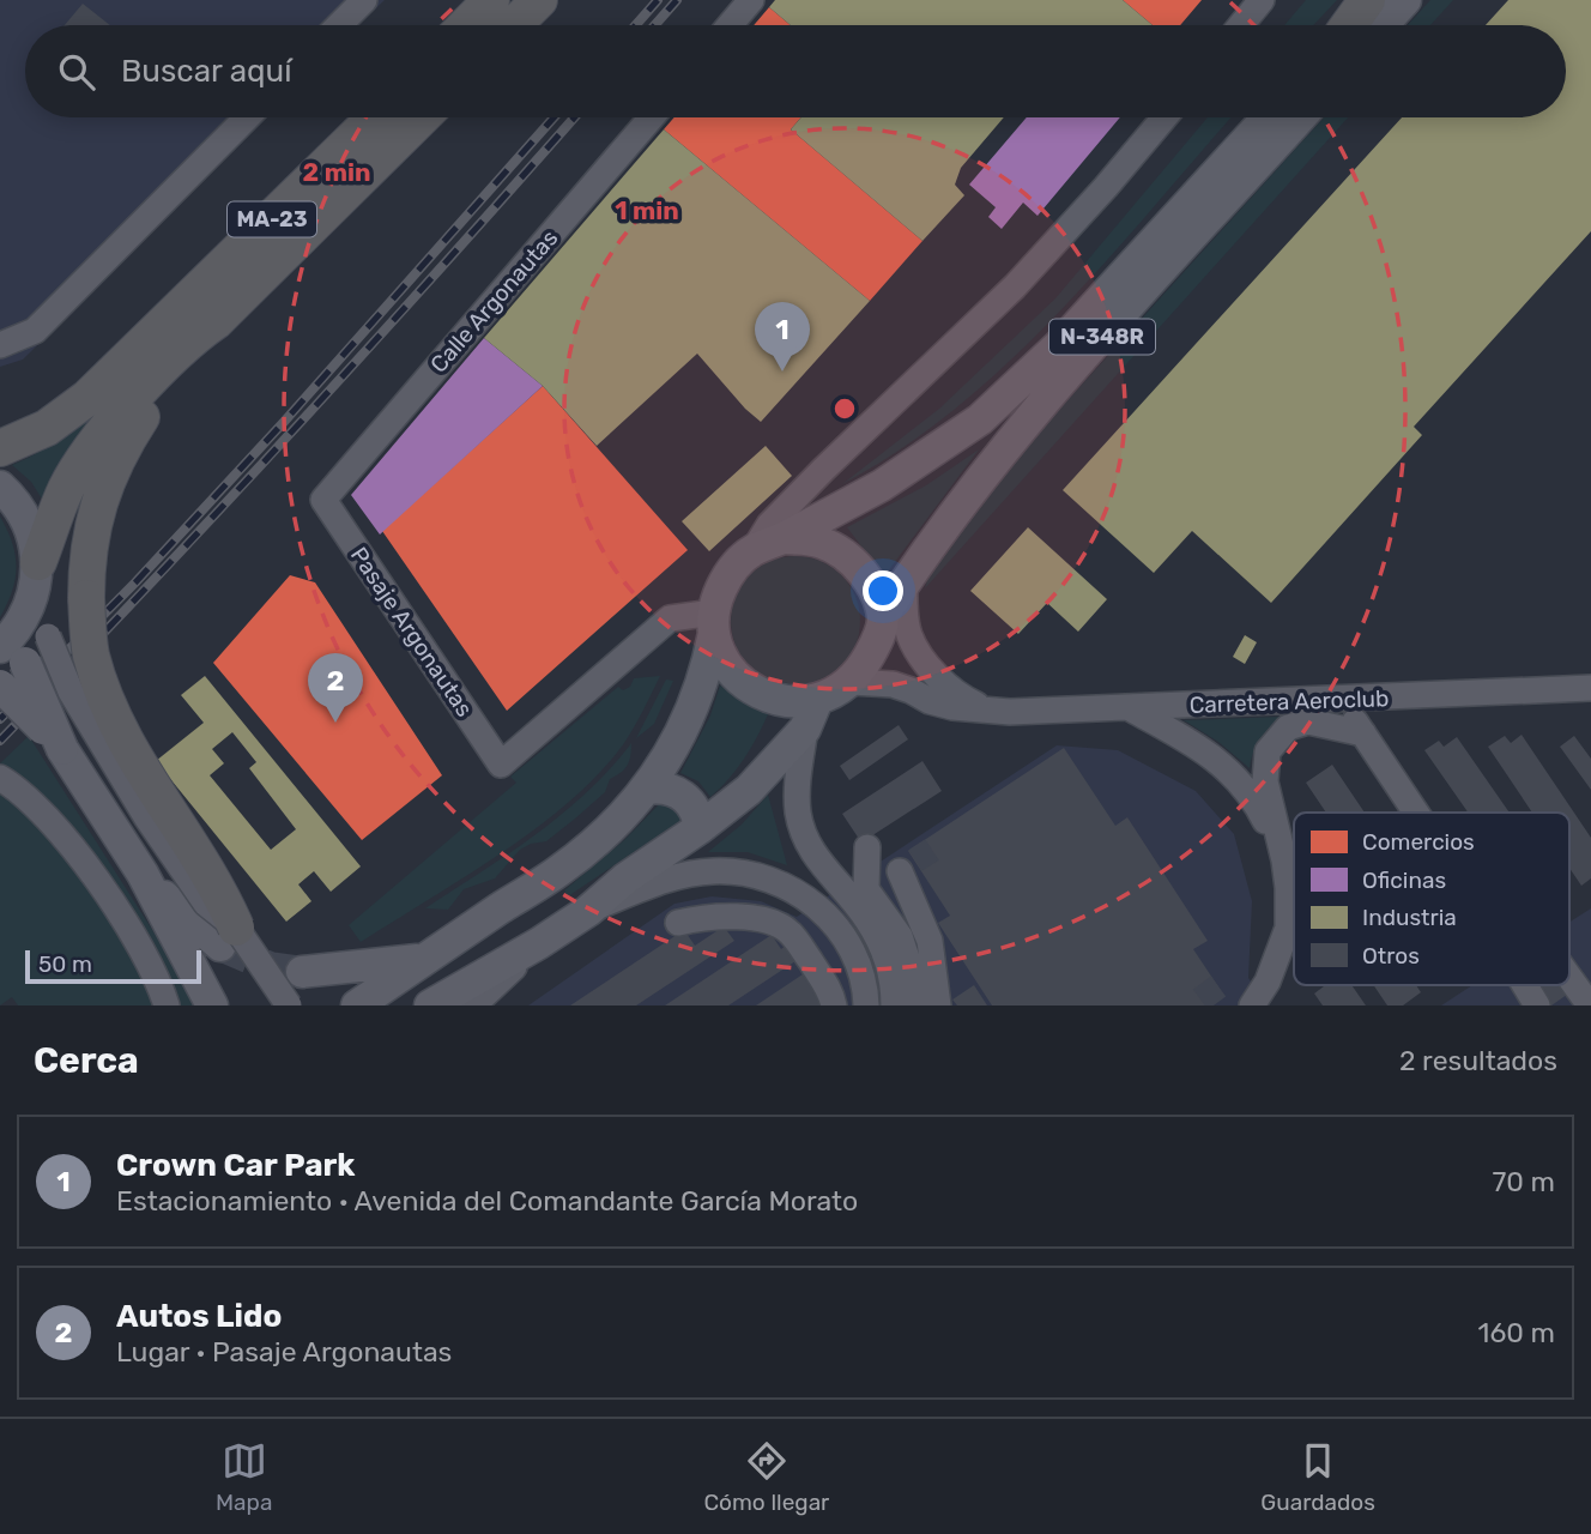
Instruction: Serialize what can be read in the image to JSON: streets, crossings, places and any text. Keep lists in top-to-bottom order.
{
  "streets": {
    "highway": ["MA-23"],
    "main road": ["N-348R"],
    "street": ["Calle Argonautas", "Pasaje Argonautas", "Carretera Aeroclub"]
  },
  "crossings": [
    ["Calle Argonautas", "Pasaje Argonautas"],
    ["N-348R", "Pasaje Argonautas"],
    ["N-348R", "Carretera Aeroclub"],
    ["Pasaje Argonautas", "Carretera Aeroclub"]
  ],
  "legend": [
    "Comercios",
    "Oficinas",
    "Industria",
    "Otros"
  ],
  "scale_bar": "50 m",
  "page": {
    "search": "Buscar aquí",
    "pins": ["1", "2"],
    "scale": "50 m",
    "heading": ["Cerca", "2 resultados"],
    "list": [
      {
        "mark": "1",
        "name": "Crown Car Park",
        "note": "Estacionamiento · Avenida del Comandante García Morato",
        "value": "70 m"
      },
      {
        "mark": "2",
        "name": "Autos Lido",
        "note": "Lugar · Pasaje Argonautas",
        "value": "160 m"
      }
    ],
    "nav": ["Mapa", "Cómo llegar", "Guardados"]
  },
  "rings": ["2 min", "1 min"]
}
